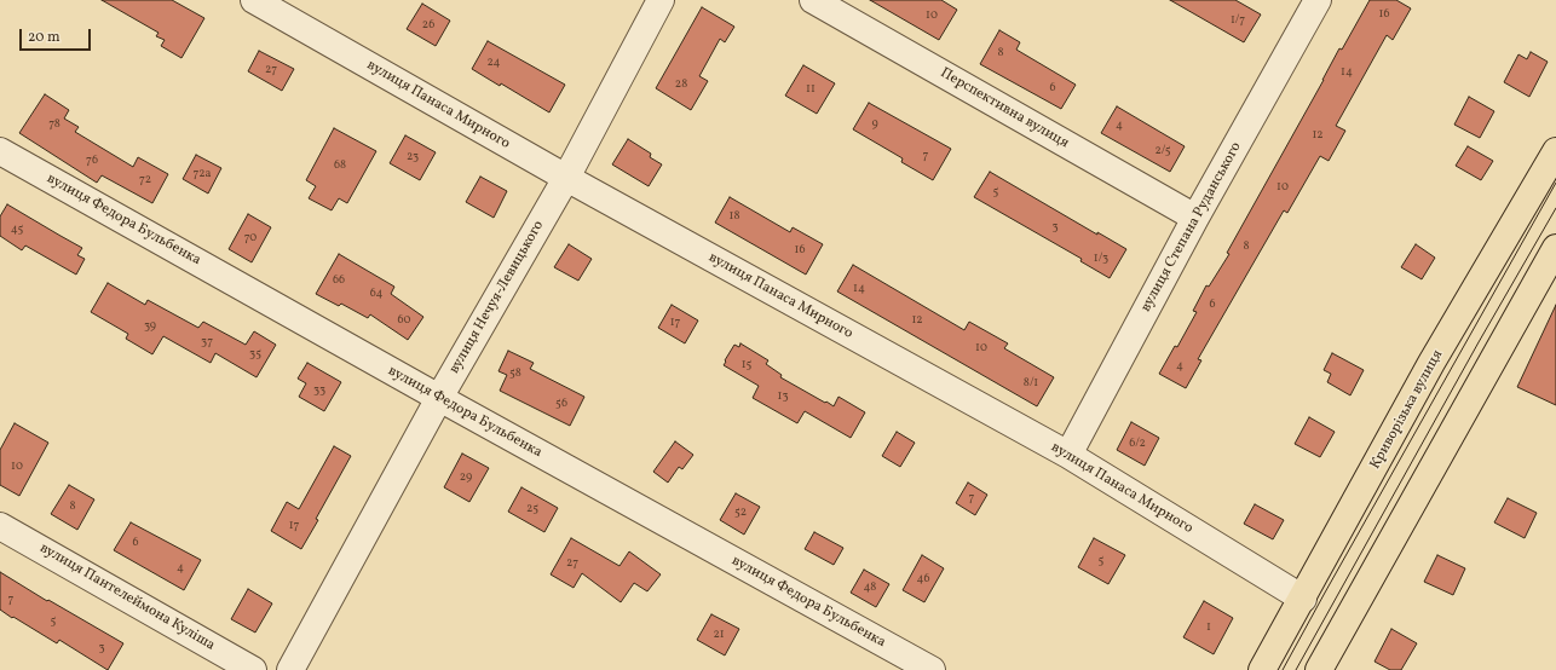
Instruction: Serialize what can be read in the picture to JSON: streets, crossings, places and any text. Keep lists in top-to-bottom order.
{
  "streets": {
    "main road": ["Криворізька вулиця"],
    "street": [
      "вулиця Панаса Мирного",
      "Перспективна вулиця",
      "вулиця Федора Бульбенка",
      "вулиця Степана Руданського",
      "вулиця Нечуя-Левицького",
      "вулиця Пантелеймона Куліша"
    ]
  },
  "crossings": [
    ["вулиця Панаса Мирного", "вулиця Степана Руданського"],
    ["вулиця Панаса Мирного", "вулиця Нечуя-Левицького"],
    ["вулиця Панаса Мирного", "Криворізька вулиця"],
    ["Перспективна вулиця", "вулиця Степана Руданського"],
    ["вулиця Федора Бульбенка", "вулиця Нечуя-Левицького"]
  ],
  "house_numbers": [
    "16",
    "10",
    "1/7",
    "26",
    "8",
    "24",
    "27",
    "14",
    "28",
    "6",
    "11",
    "78",
    "9",
    "4",
    "12",
    "2/5",
    "7",
    "23",
    "76",
    "68",
    "72а",
    "72",
    "10",
    "5",
    "18",
    "3",
    "45",
    "70",
    "8",
    "16",
    "1/3",
    "66",
    "14",
    "64",
    "6",
    "60",
    "12",
    "17",
    "39",
    "37",
    "10",
    "35",
    "15",
    "4",
    "58",
    "8/1",
    "33",
    "13",
    "56",
    "6/2",
    "10",
    "29",
    "7",
    "8",
    "25",
    "52",
    "17",
    "6",
    "5",
    "27",
    "4",
    "46",
    "48",
    "7",
    "5",
    "1",
    "21",
    "3"
  ],
  "scale_bar": "20 m"
}
